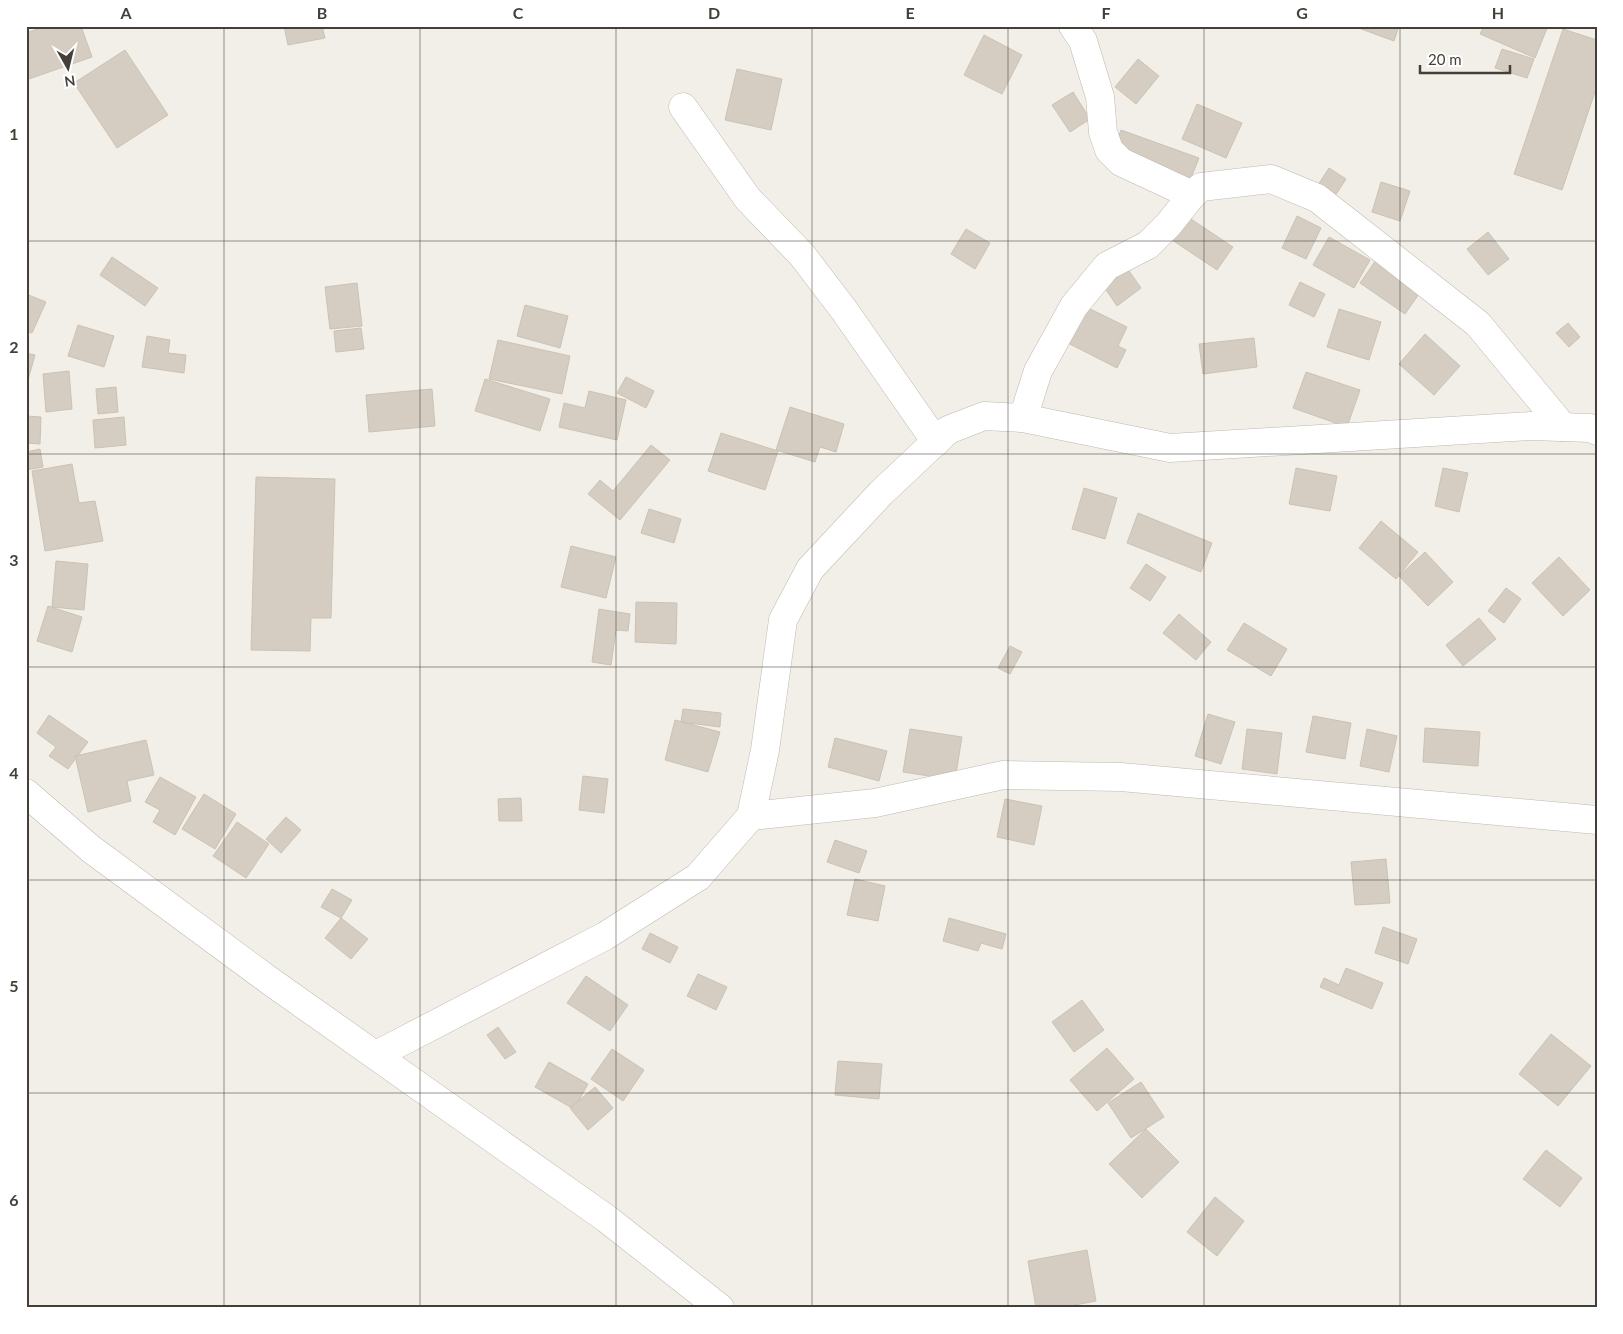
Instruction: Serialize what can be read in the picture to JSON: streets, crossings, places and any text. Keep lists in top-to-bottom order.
{
  "scale_bar": "20 m",
  "north": "bottom",
  "grid": {
    "columns": [
      "A",
      "B",
      "C",
      "D",
      "E",
      "F",
      "G",
      "H"
    ],
    "rows": [
      "1",
      "2",
      "3",
      "4",
      "5",
      "6"
    ]
  }
}
